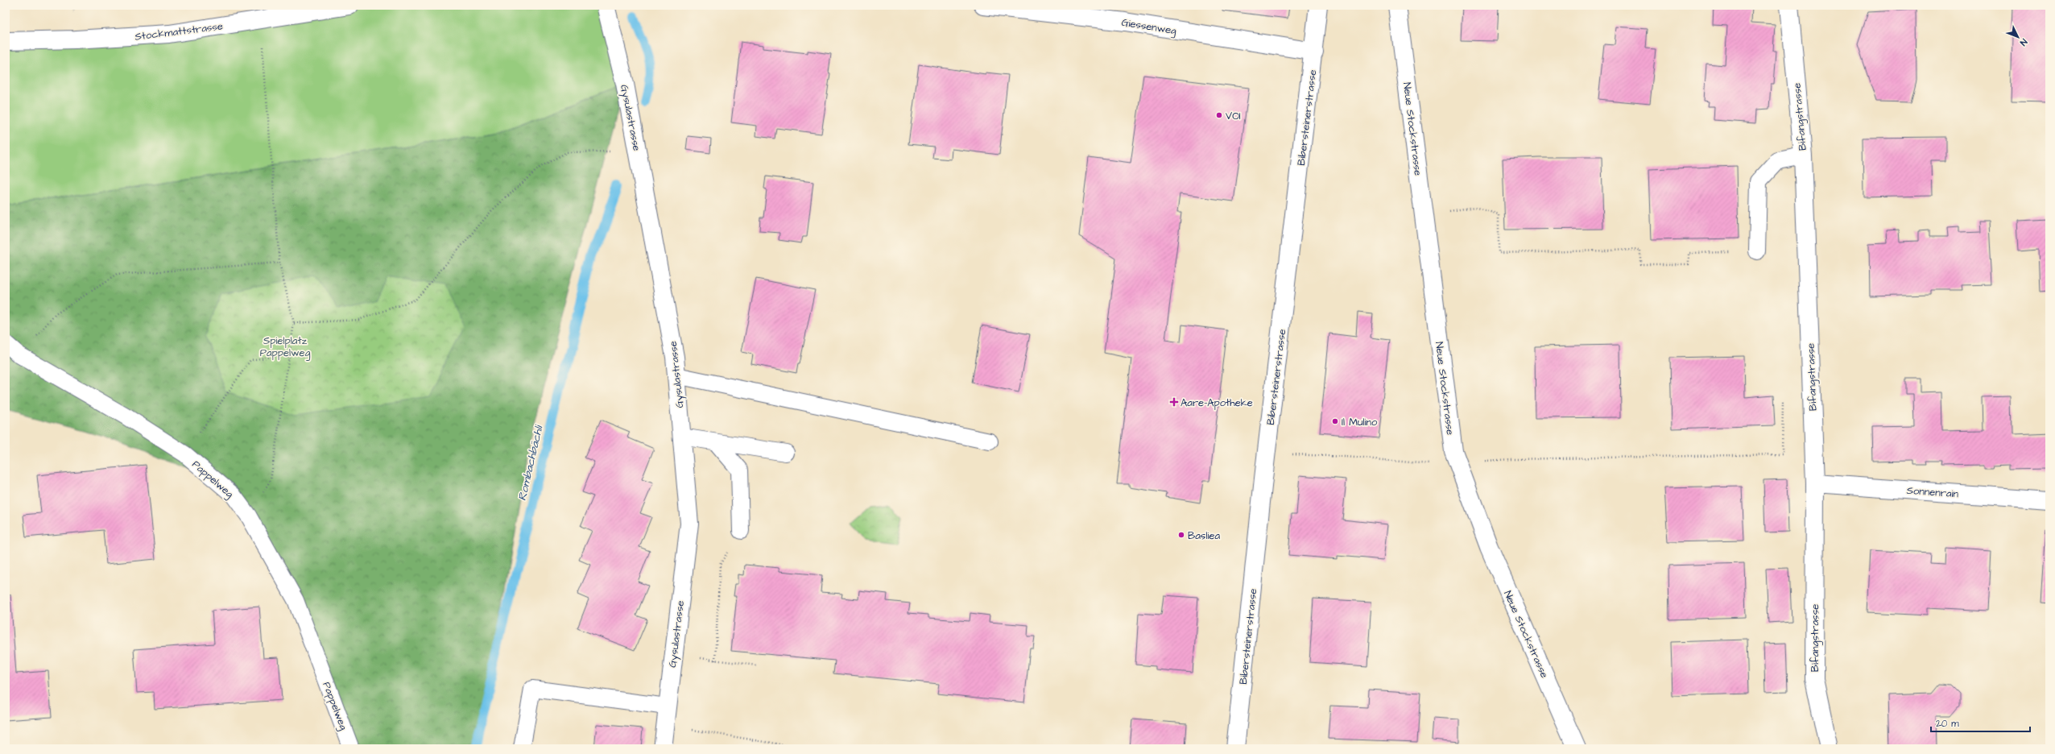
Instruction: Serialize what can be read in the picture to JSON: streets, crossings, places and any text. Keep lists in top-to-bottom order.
{
  "streets": {
    "street": [
      "Giessenweg",
      "Stockmattstrasse",
      "Bifangstrasse",
      "Gysulastrasse",
      "Bibersteinerstrasse",
      "Neue Stockstrasse",
      "Sonnenrain"
    ],
    "lane": ["Pappelweg"]
  },
  "crossings": [
    ["Giessenweg", "Bibersteinerstrasse"],
    ["Bifangstrasse", "Sonnenrain"]
  ],
  "water": ["Rombachbächli"],
  "parks": ["Spielplatz Pappelweg"],
  "places": {
    "other": ["VOI", "Il Mulino", "Basliea"],
    "health": ["Aare-Apotheke"]
  },
  "scale_bar": "20 m",
  "north": "bottom right"
}
